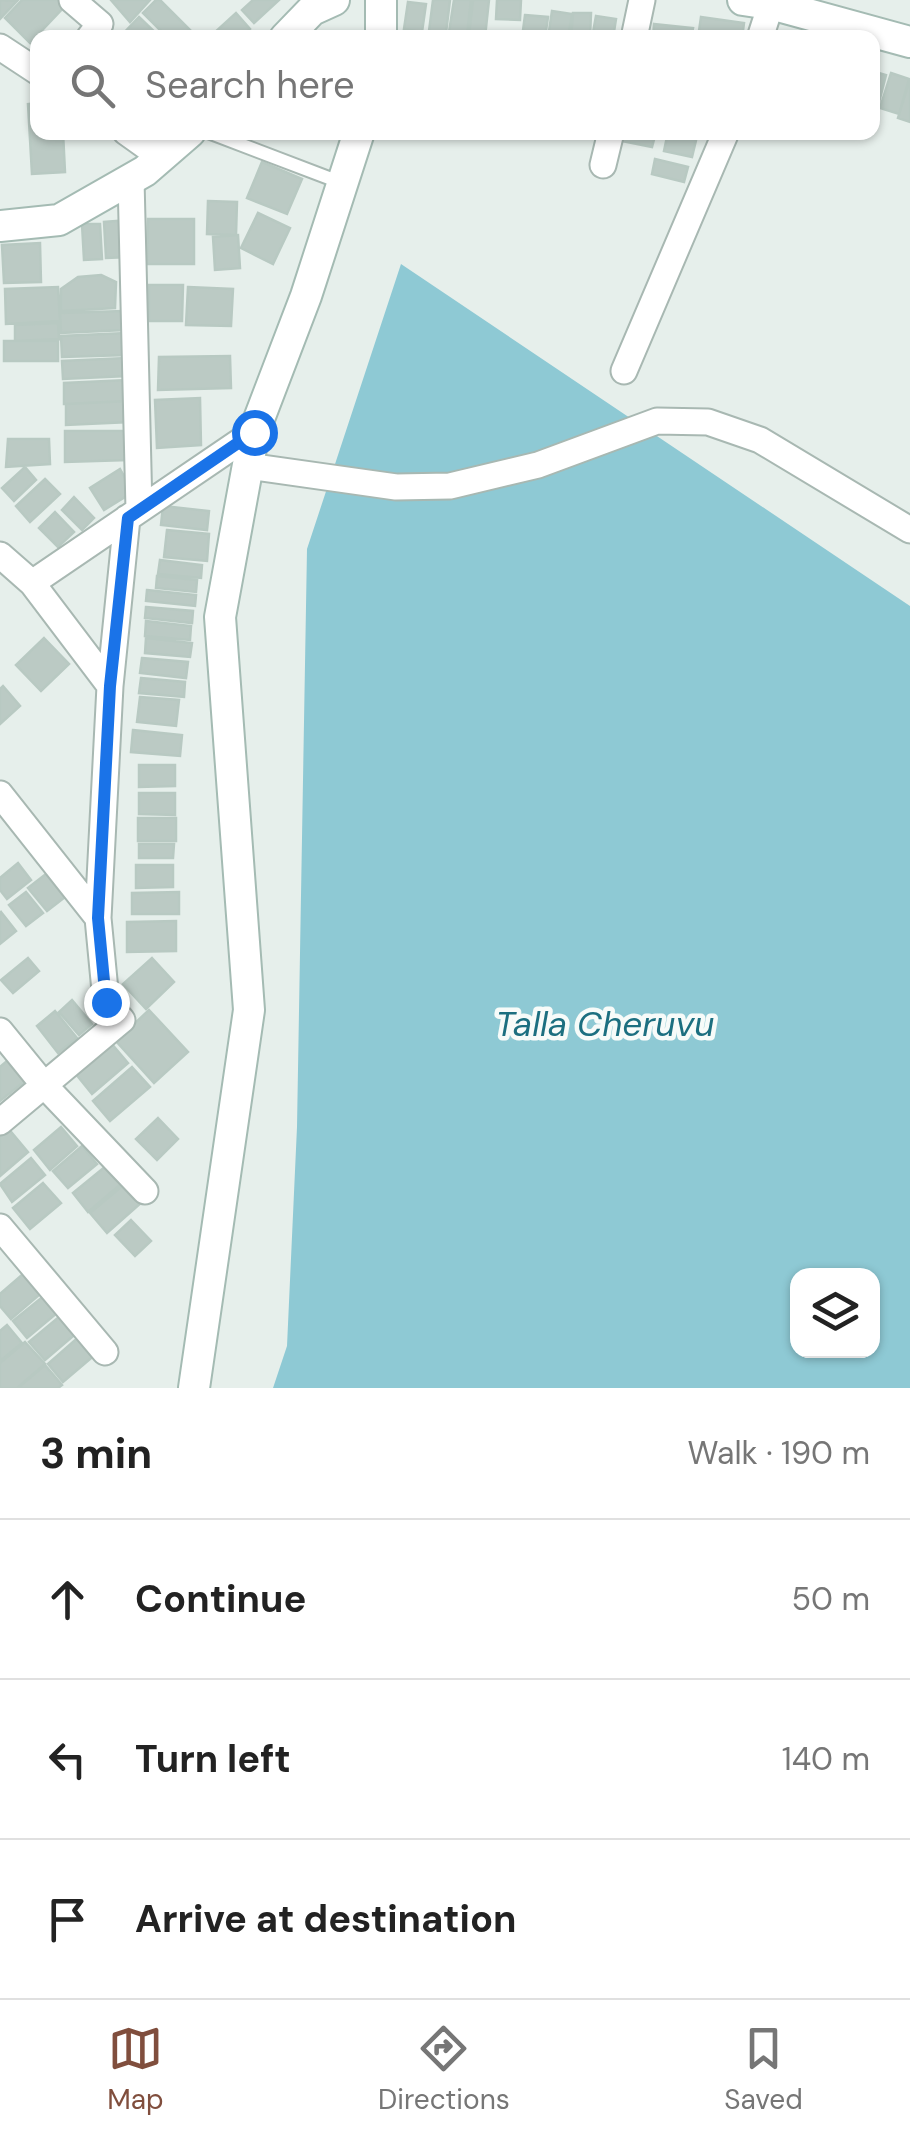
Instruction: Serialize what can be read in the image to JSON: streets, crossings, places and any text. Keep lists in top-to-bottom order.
{
  "water": ["Talla Cheruvu"],
  "page": {
    "search": "Search here",
    "heading": ["3 min", "Walk · 190 m"],
    "list": [
      ["Continue", "50 m"],
      ["Turn left", "140 m"],
      "Arrive at destination"
    ],
    "nav": ["Map", "Directions", "Saved"]
  }
}
